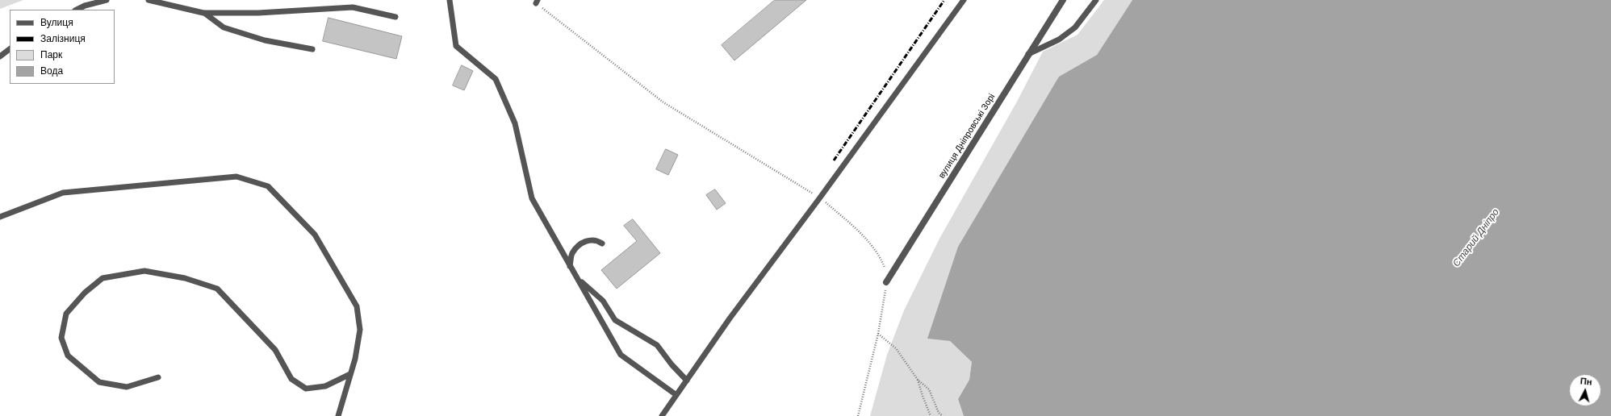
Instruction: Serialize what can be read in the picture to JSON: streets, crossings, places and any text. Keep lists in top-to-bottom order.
{
  "streets": {
    "street": ["вулиця Дніпровські Зорі"]
  },
  "water": ["Старий Дніпро"],
  "legend": [
    "Вулиця",
    "Залізниця",
    "Парк",
    "Вода"
  ],
  "north": "top"
}
